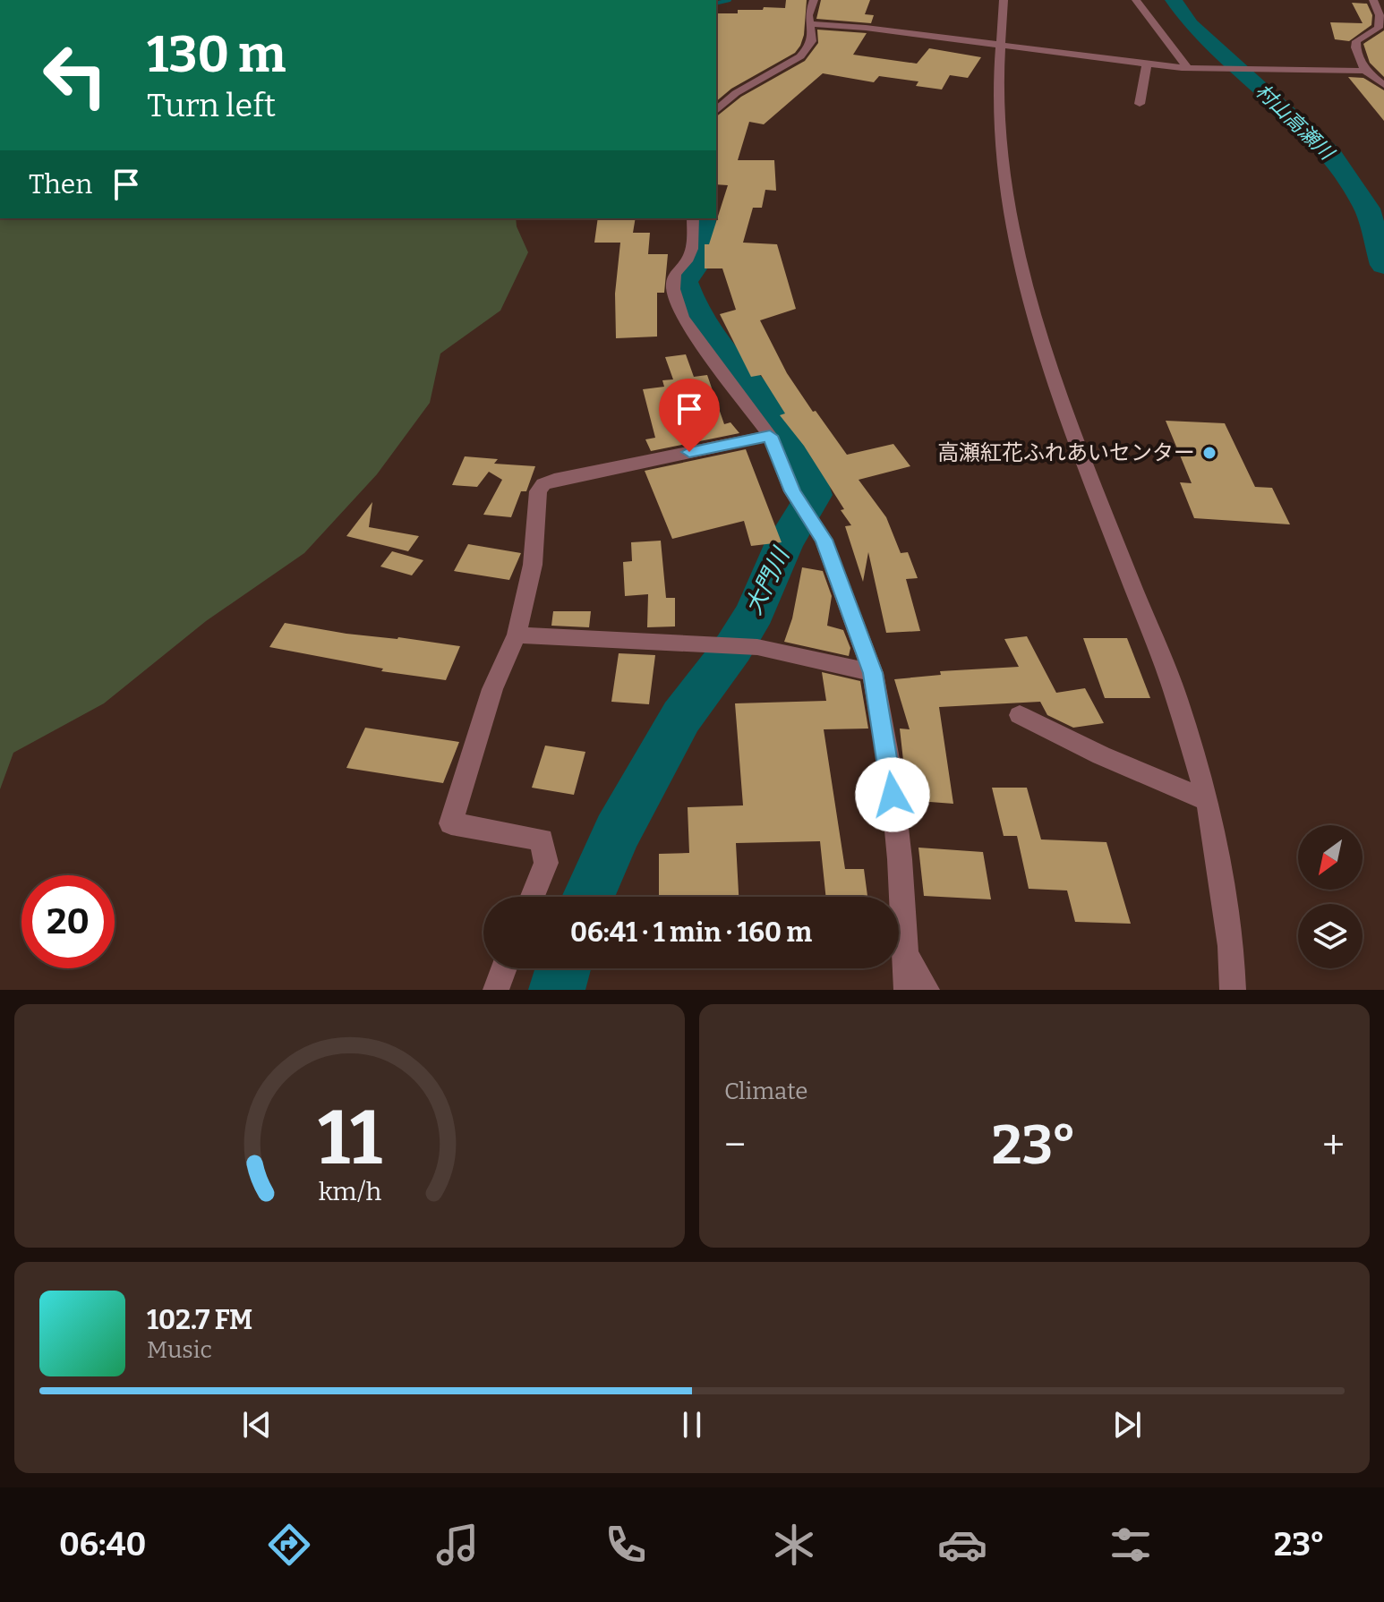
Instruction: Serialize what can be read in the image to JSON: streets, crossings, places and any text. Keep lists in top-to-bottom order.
{
  "water": ["村山高瀬川", "大門川"],
  "places": ["高瀬紅花ふれあいセンター"],
  "north": "bottom left",
  "page": {
    "turn": ["130 m", "Turn left"],
    "then": "Then",
    "limit": "20",
    "trip": "06:41 · 1 min · 160 m",
    "tile": "Climate",
    "heat": ["−", "23°", "+"],
    "song": ["102.7 FM", "Music"],
    "tabs": ["06:40", "23°"],
    "gauge": ["11", "km/h"]
  }
}
